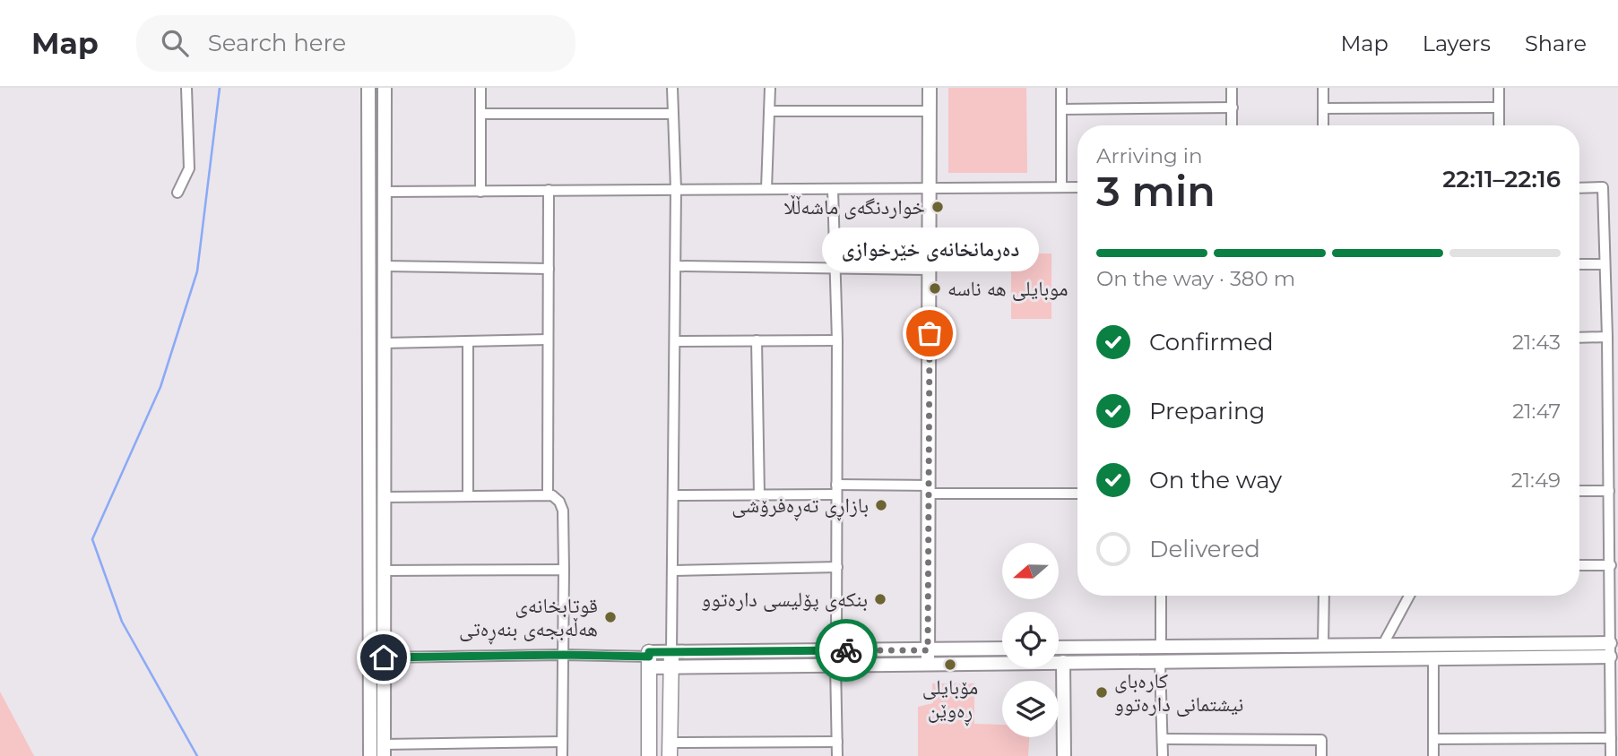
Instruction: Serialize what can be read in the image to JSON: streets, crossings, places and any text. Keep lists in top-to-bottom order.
{
  "places": [
    "خواردنگەی ماشەڵڵا",
    "موبایلی هه ناسه",
    "دەرمانخانەی خێرخوازی",
    "بازاڕی تەڕەفرۆشی",
    "بنکەی پۆلیسی دارەتوو",
    "قوتابخانەی هەڵەبجەی بنەڕەتی",
    "مۆبایلی ڕەوێن",
    "کارەبای نیشتمانی دارەتوو"
  ],
  "north": "left",
  "page": {
    "header": "Map",
    "search": "Search here",
    "nav": ["Map", "Layers", "Share"],
    "heading": ["3 min", "Arriving in", "22:11–22:16"],
    "bubble": "دەرمانخانەی خێرخوازی",
    "bar": "On the way · 380 m",
    "list": [
      ["Confirmed", "21:43"],
      ["Preparing", "21:47"],
      ["On the way", "21:49"],
      "Delivered"
    ]
  }
}
